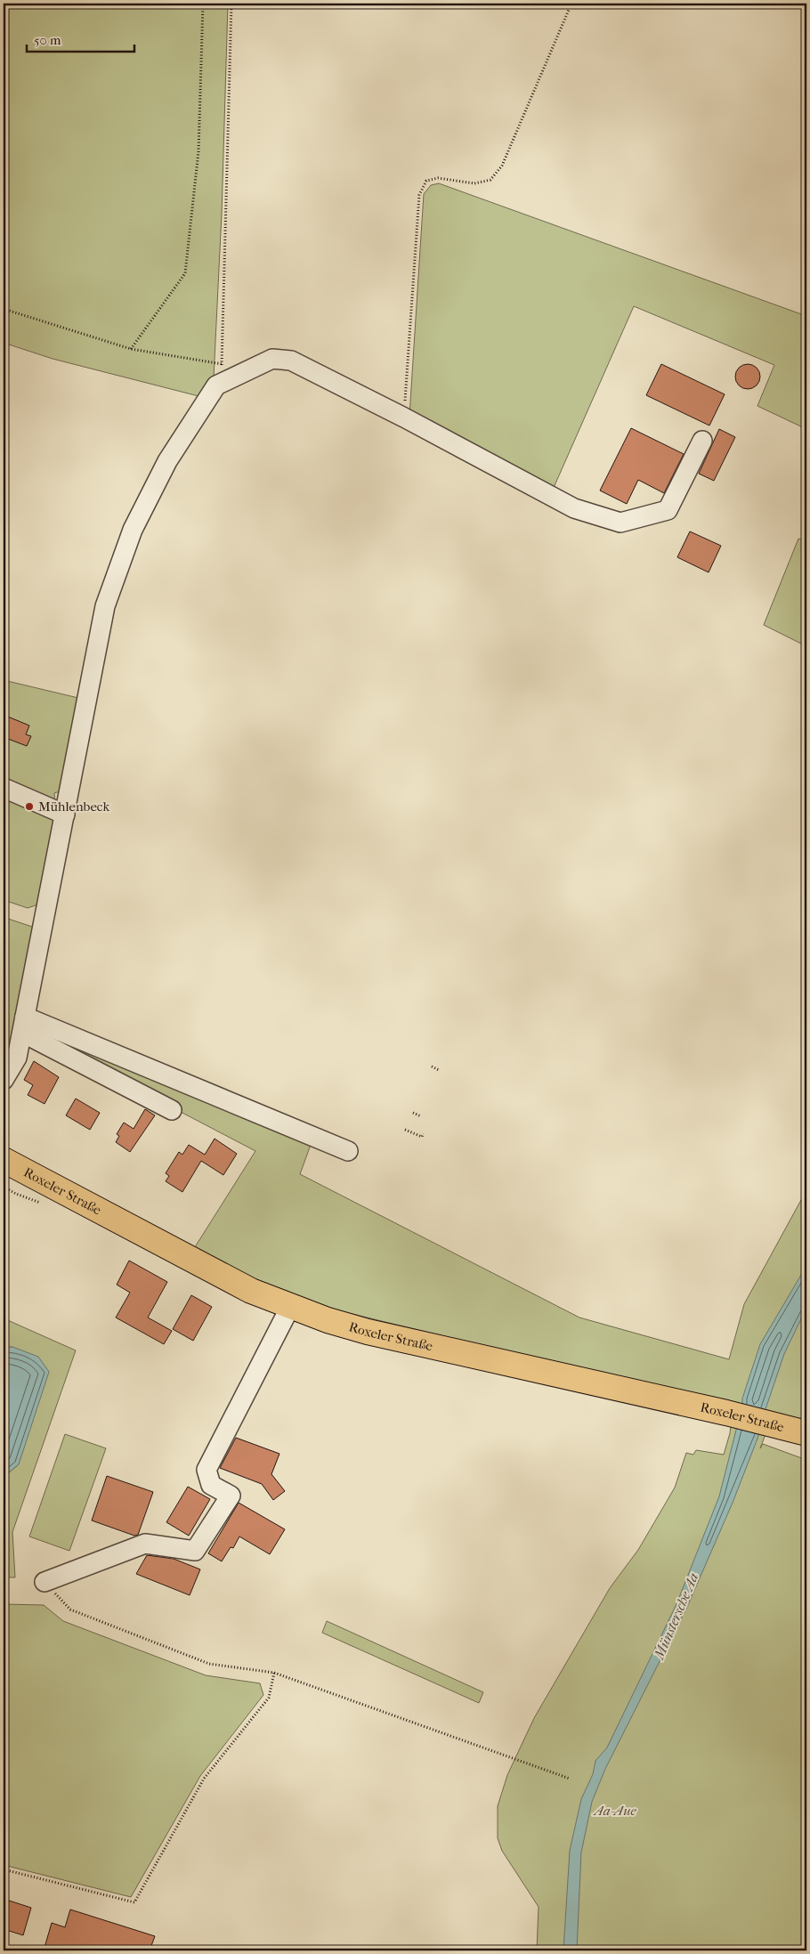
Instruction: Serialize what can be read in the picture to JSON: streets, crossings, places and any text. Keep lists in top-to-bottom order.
{
  "streets": {
    "main road": ["Roxeler Straße"]
  },
  "water": ["Münstersche Aa"],
  "parks": ["Aa-Aue"],
  "places": ["Mühlenbeck"],
  "scale_bar": "50 m"
}
